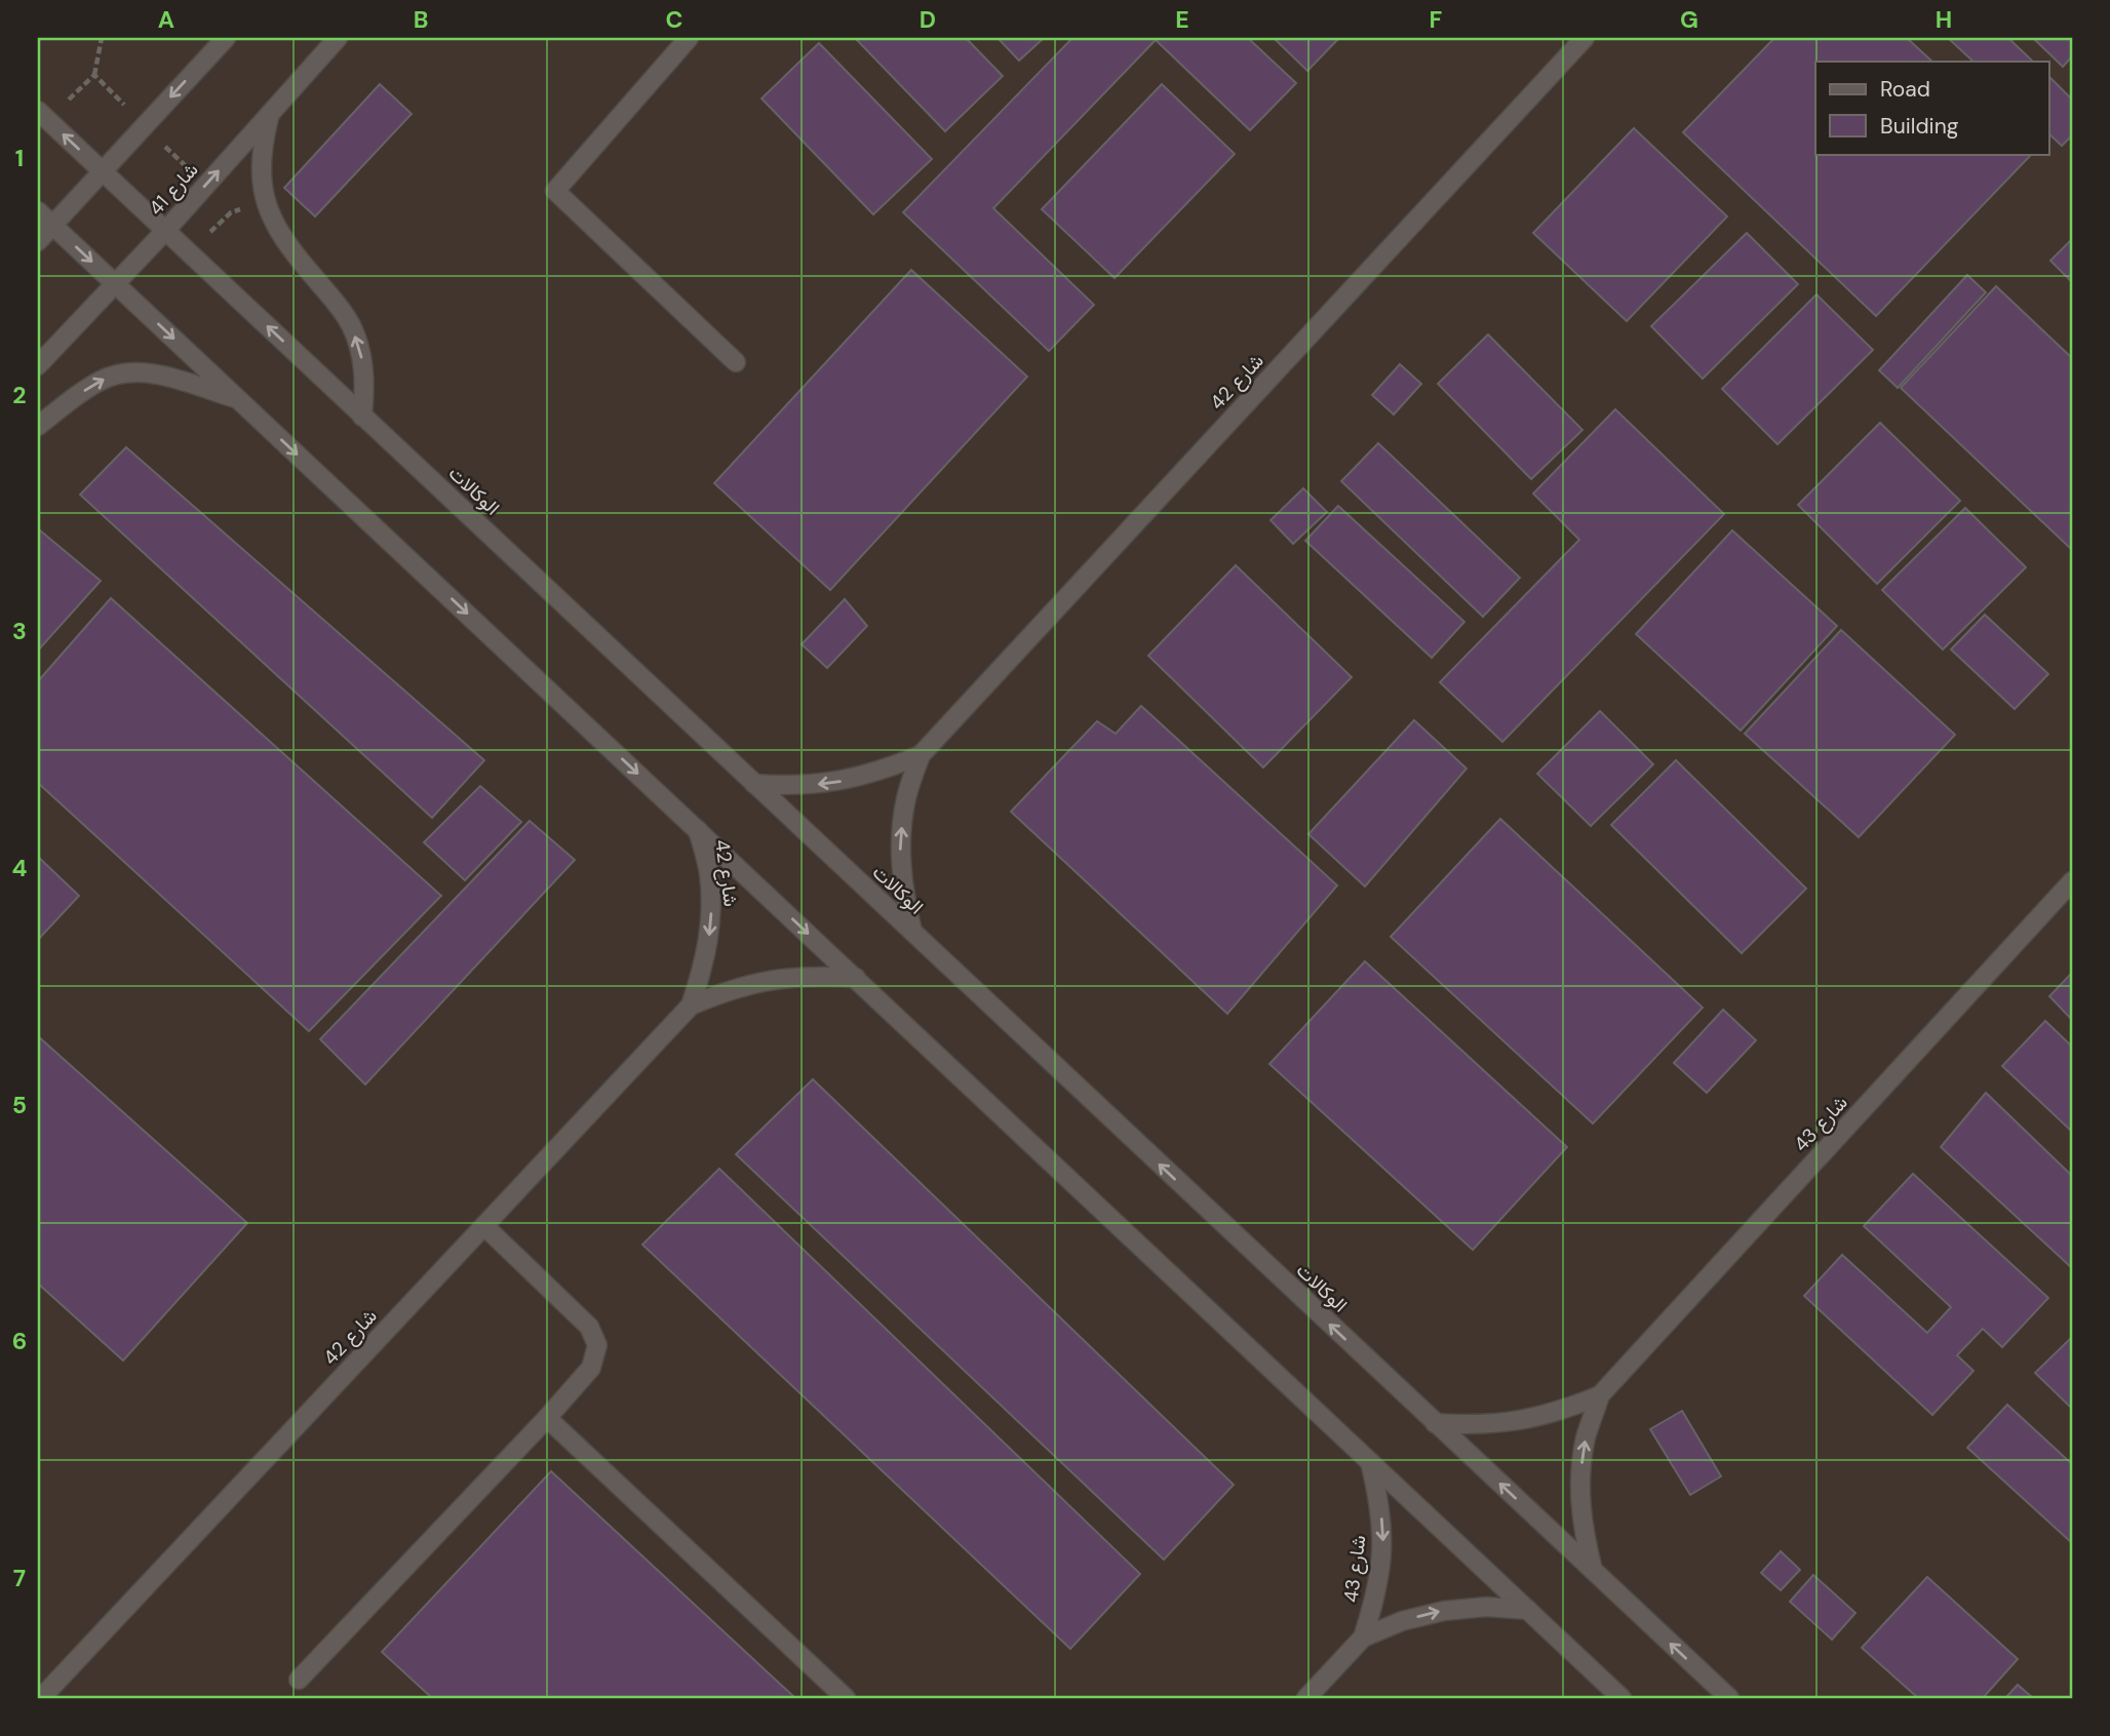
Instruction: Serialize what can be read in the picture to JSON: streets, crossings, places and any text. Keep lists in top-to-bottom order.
{
  "streets": {
    "street": [
      "شارع 41",
      "شارع 42",
      "الوكالات",
      "شارع 43"
    ]
  },
  "crossings": [
    ["شارع 41", "الوكالات"],
    ["شارع 42", "الوكالات"],
    ["الوكالات", "شارع 43"]
  ],
  "legend": ["Road", "Building"],
  "grid": {
    "columns": [
      "A",
      "B",
      "C",
      "D",
      "E",
      "F",
      "G",
      "H"
    ],
    "rows": [
      "1",
      "2",
      "3",
      "4",
      "5",
      "6",
      "7"
    ]
  }
}
